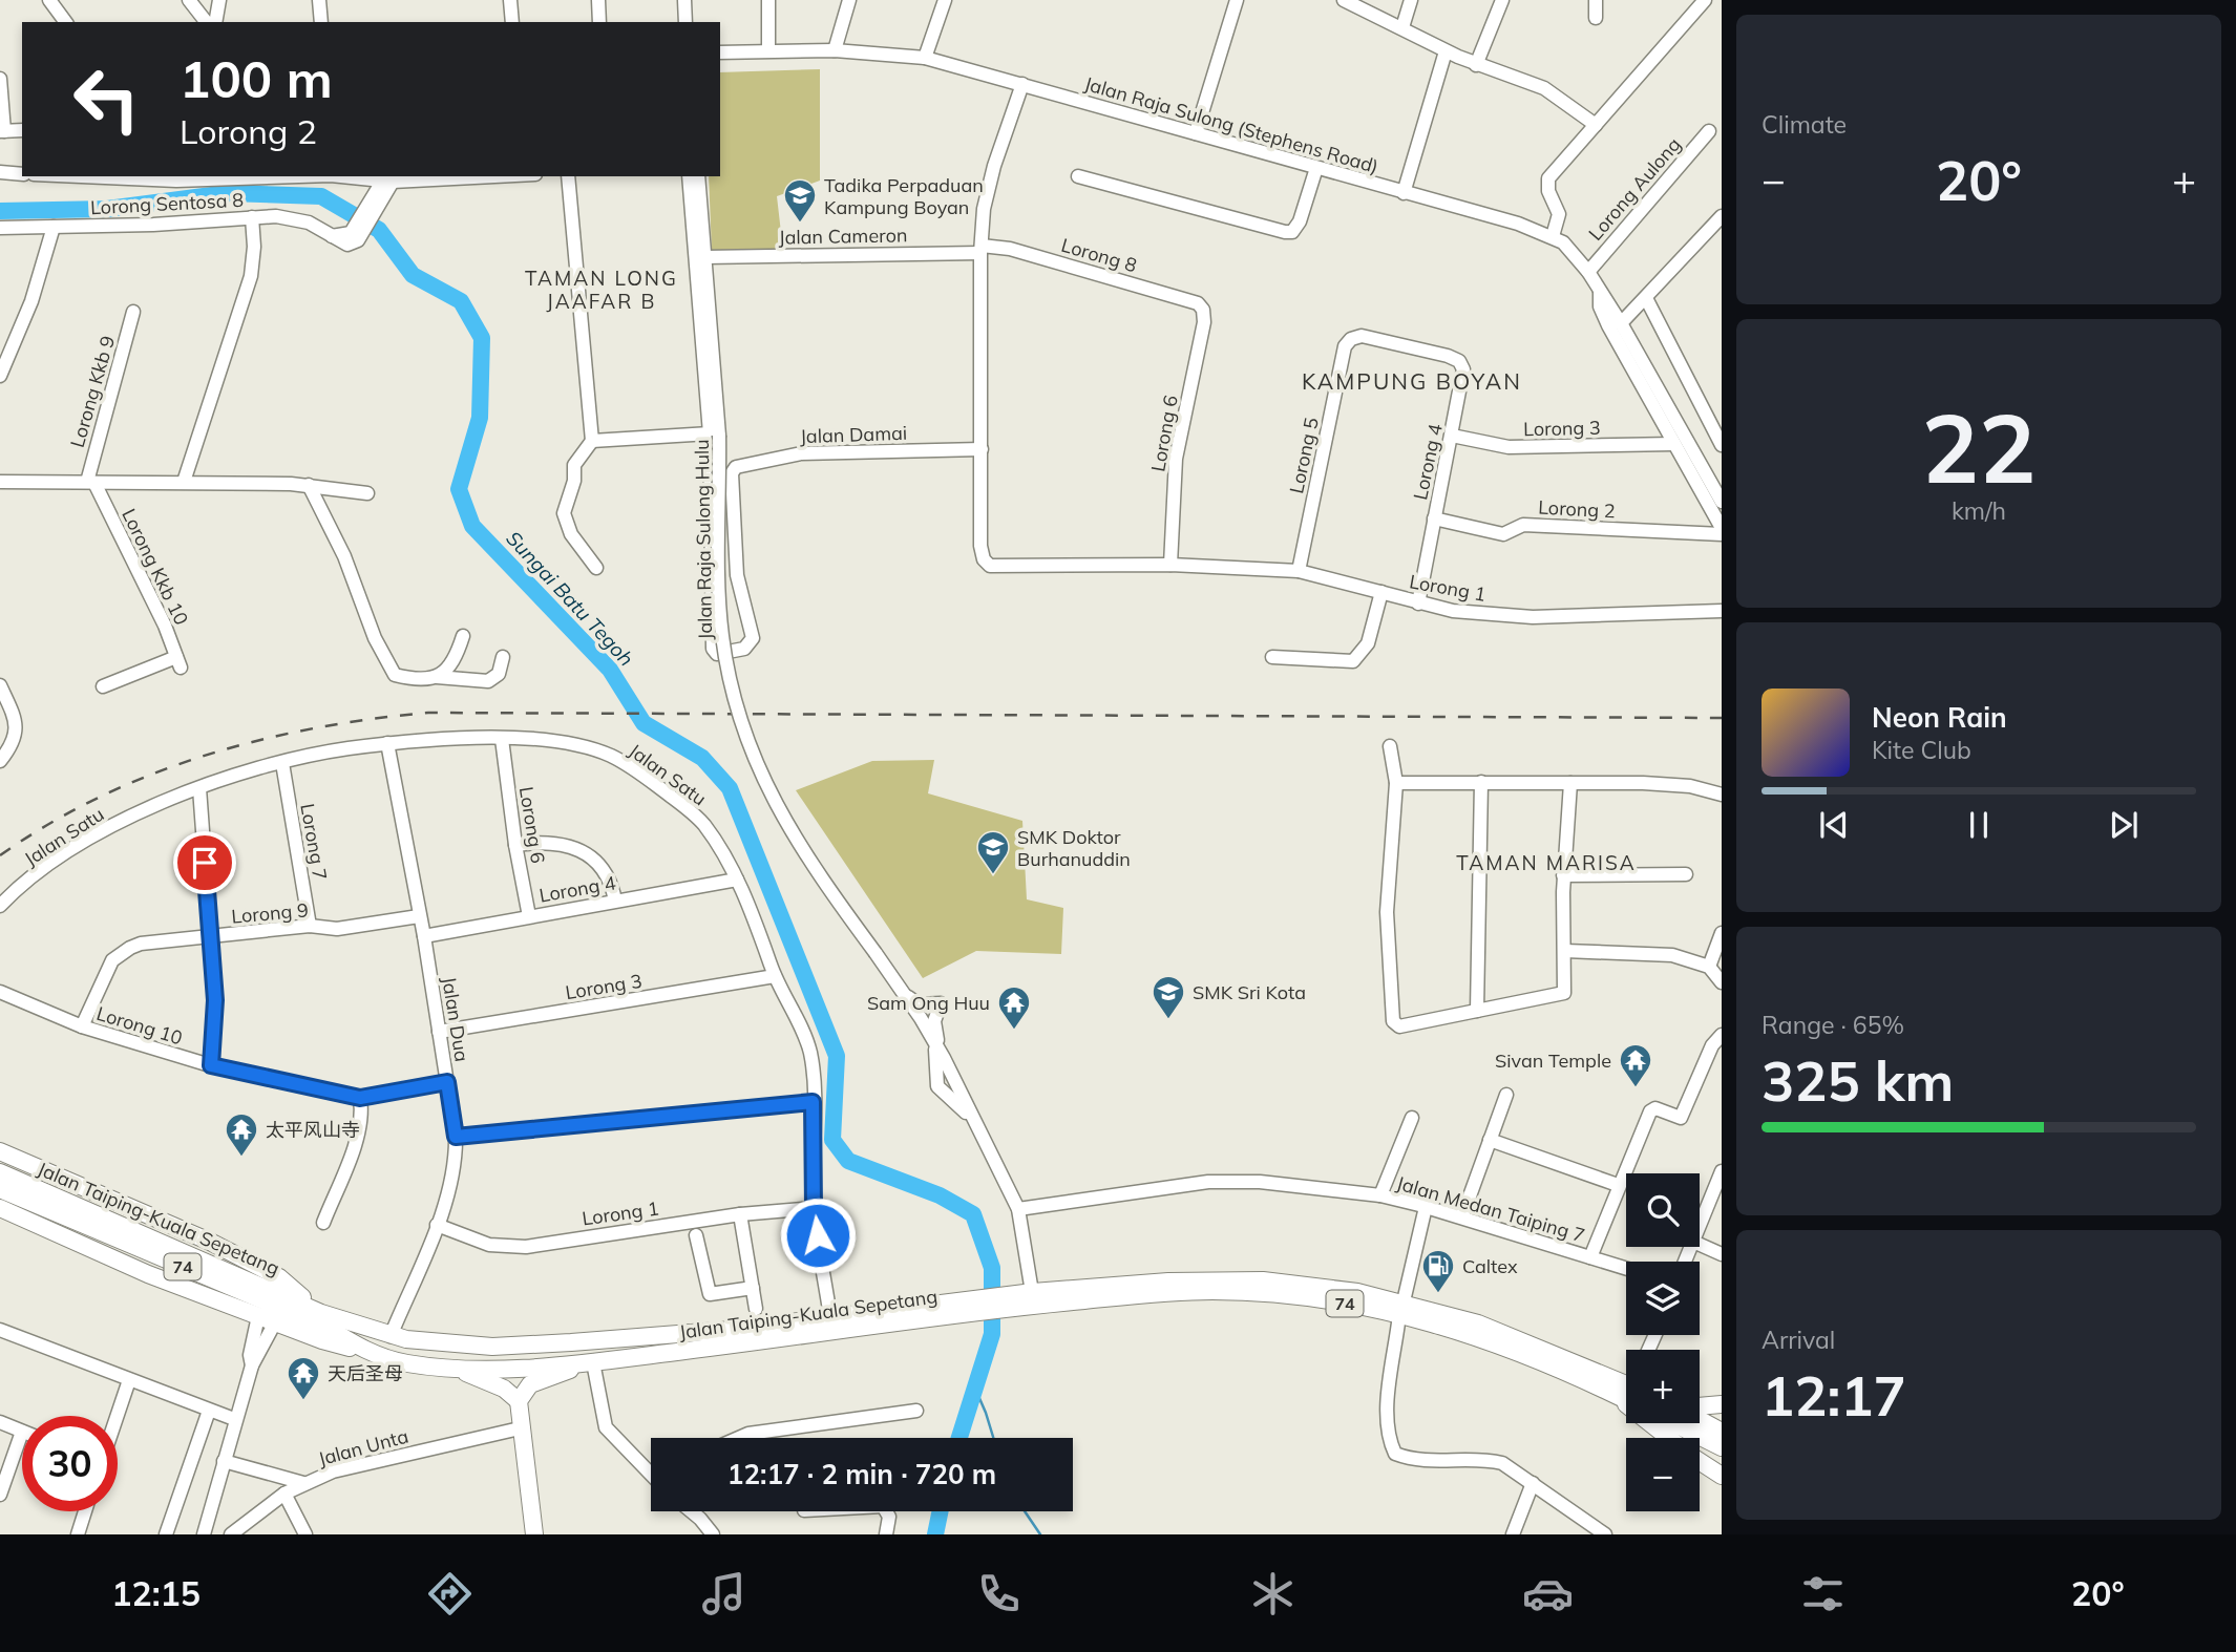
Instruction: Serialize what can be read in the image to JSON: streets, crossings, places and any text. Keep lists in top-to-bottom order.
{
  "streets": {
    "main road": ["Jalan Taiping-Kuala Sepetang", "74"],
    "street": [
      "Jalan Raja Sulong (Stephens Road)",
      "Lorong Aulong",
      "Lorong Sentosa 8",
      "Jalan Cameron",
      "Lorong 8",
      "Lorong Kkb 9",
      "Lorong 3",
      "Lorong 6",
      "Jalan Damai",
      "Lorong 5",
      "Lorong 4",
      "Lorong 2",
      "Jalan Raja Sulong Hulu",
      "Lorong Kkb 10",
      "Lorong 1",
      "Jalan Satu",
      "Lorong 7",
      "Lorong 9",
      "Jalan Dua",
      "Lorong 10",
      "Jalan Medan Taiping 7",
      "Jalan Unta"
    ]
  },
  "crossings": [
    ["Jalan Raja Sulong (Stephens Road)", "Lorong Aulong"],
    ["Jalan Cameron", "Lorong 8"],
    ["Jalan Cameron", "Jalan Raja Sulong Hulu"],
    ["Lorong 8", "Lorong 6"],
    ["Lorong Kkb 9", "Lorong Kkb 10"],
    ["Lorong 3", "Lorong 4"],
    ["Lorong 3", "Jalan Satu"],
    ["Lorong 3", "Jalan Dua"],
    ["Lorong 6", "Lorong 4"],
    ["Lorong 6", "Lorong 1"],
    ["Lorong 6", "Jalan Satu"],
    ["Jalan Damai", "Jalan Raja Sulong Hulu"],
    ["Jalan Damai", "Lorong 1"],
    ["Lorong 5", "Lorong 4"],
    ["Lorong 5", "Lorong 1"],
    ["Lorong 4", "Lorong 2"],
    ["Lorong 4", "Lorong 1"],
    ["Lorong 4", "Jalan Satu"],
    ["Lorong 4", "Jalan Dua"],
    ["Lorong 1", "Jalan Satu"],
    ["Lorong 1", "Jalan Dua"],
    ["Jalan Satu", "Lorong 7"],
    ["Jalan Satu", "Jalan Dua"],
    ["Jalan Satu", "Jalan Taiping-Kuala Sepetang"],
    ["Lorong 7", "Lorong 9"],
    ["Lorong 9", "Jalan Dua"],
    ["Lorong 9", "Lorong 10"],
    ["Jalan Dua", "Lorong 10"],
    ["Jalan Dua", "Jalan Taiping-Kuala Sepetang"]
  ],
  "districts": ["TAMAN LONG JAAFAR B", "KAMPUNG BOYAN", "TAMAN MARISA"],
  "water": ["Sungai Batu Tegoh"],
  "places": {
    "school or university": ["Tadika Perpaduan Kampung Boyan", "SMK Doktor Burhanuddin", "SMK Sri Kota"],
    "temple": [
      "Sam Ong Huu",
      "Sivan Temple",
      "太平风山寺",
      "天后圣母"
    ],
    "fuel station": ["Caltex"]
  },
  "page": {
    "tile": [
      "Climate",
      ["22", "km/h"],
      ["Range · 65%", "325 km"],
      ["Arrival", "12:17"]
    ],
    "turn": ["100 m", "Lorong 2"],
    "heat": ["−", "20°", "+"],
    "song": ["Neon Rain", "Kite Club"],
    "map_buttons": ["+", "−"],
    "limit": "30",
    "trip": "12:17 · 2 min · 720 m",
    "tabs": ["12:15", "20°"]
  }
}
